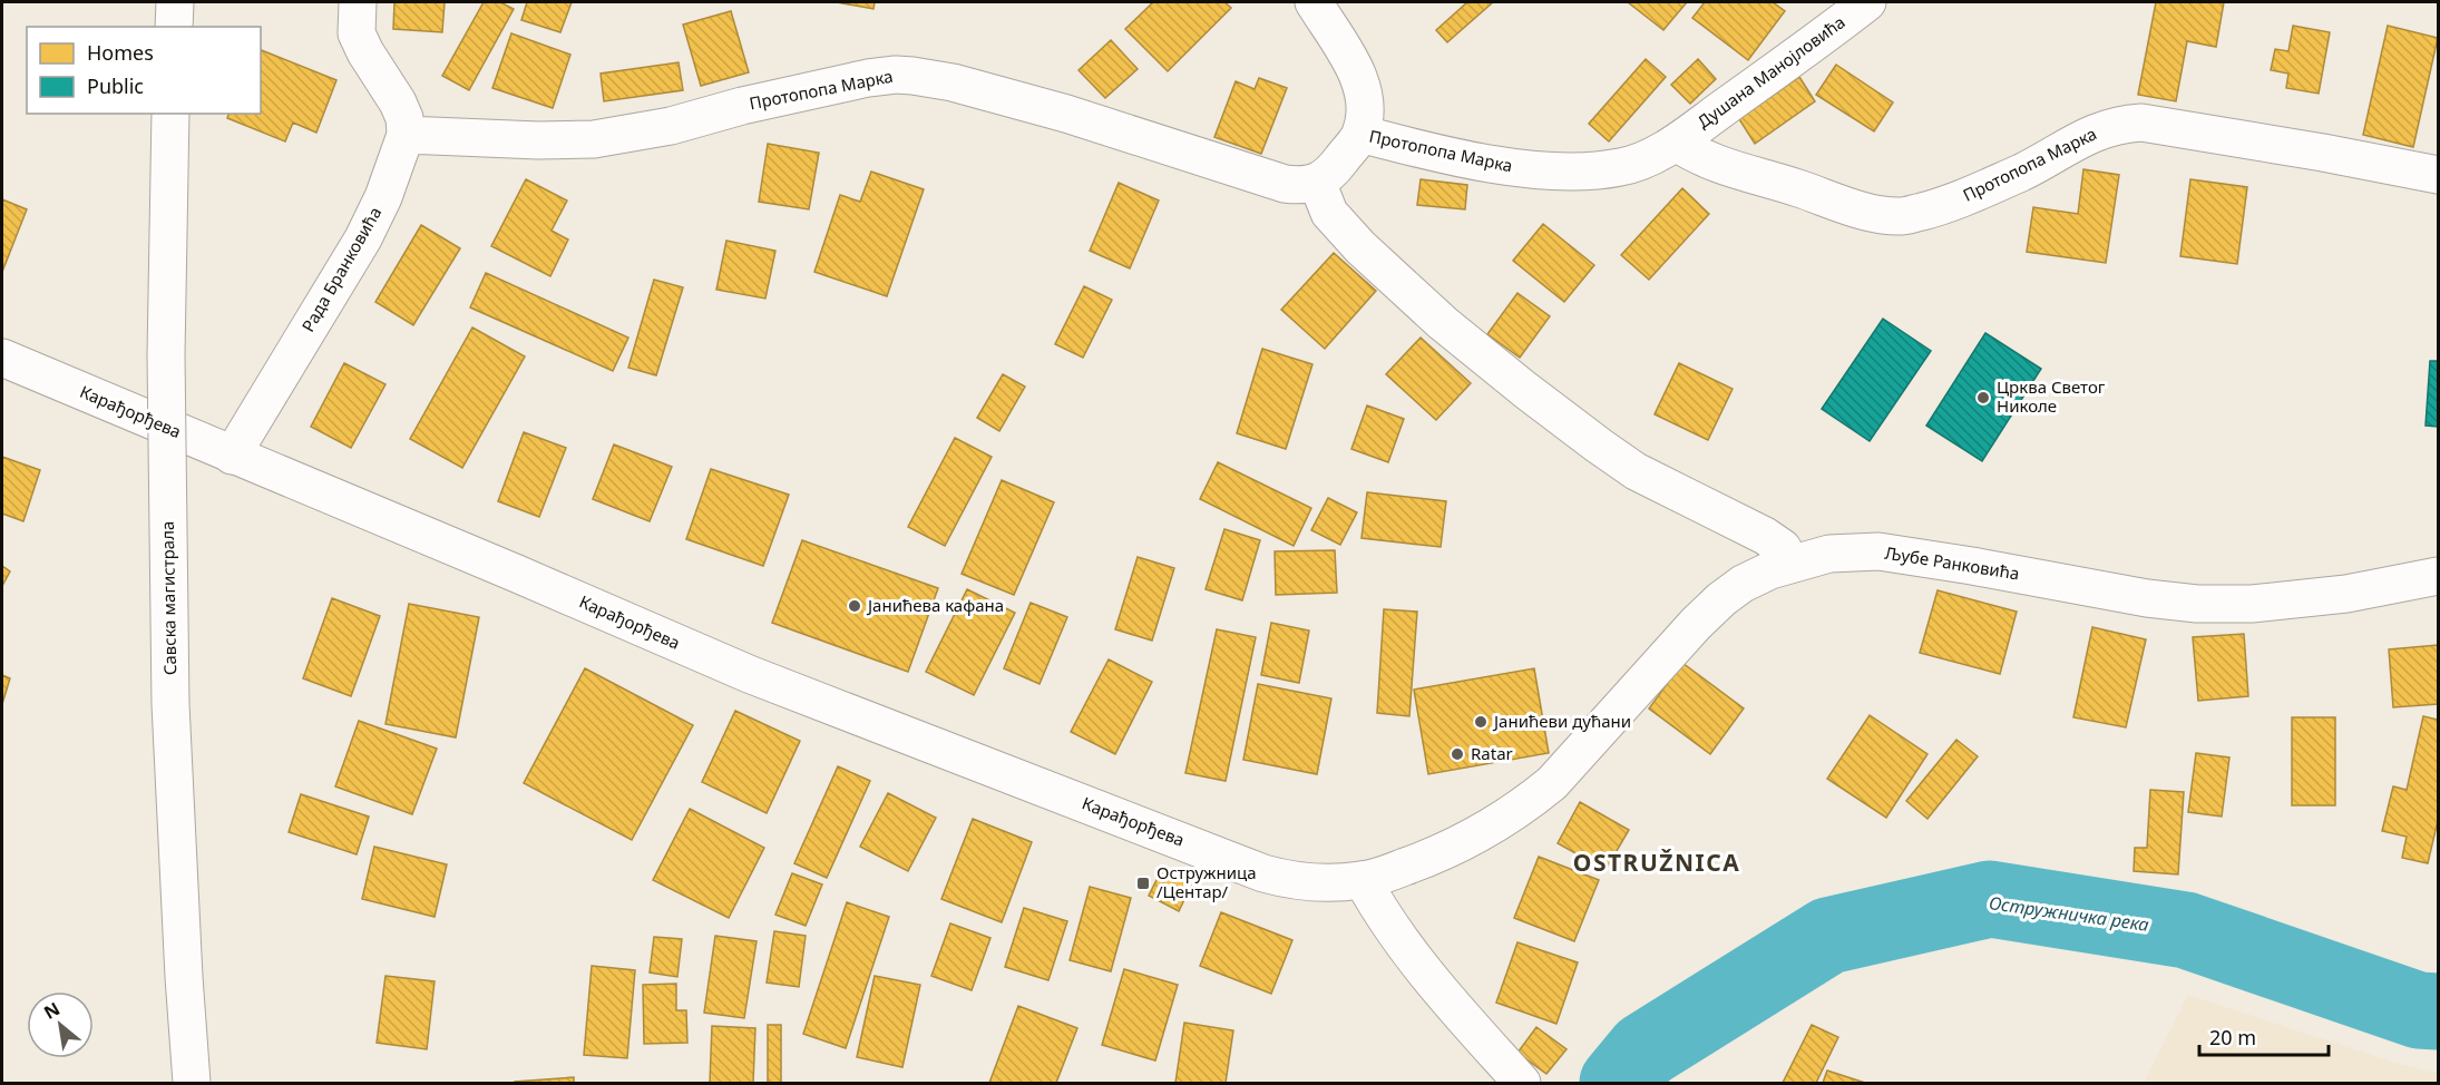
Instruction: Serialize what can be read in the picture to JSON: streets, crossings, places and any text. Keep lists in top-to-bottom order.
{
  "streets": {
    "street": [
      "Душана Манојловића",
      "Протопопа Марка",
      "Рада Бранковића",
      "Карађорђева",
      "Љубе Ранковића",
      "Савска магистрала"
    ]
  },
  "crossings": [
    ["Душана Манојловића", "Протопопа Марка"],
    ["Протопопа Марка", "Рада Бранковића"],
    ["Рада Бранковића", "Карађорђева"],
    ["Карађорђева", "Љубе Ранковића"]
  ],
  "districts": ["OSTRUŽNICA"],
  "water": ["Остружничка река"],
  "places": {
    "other": [
      "Црква Светог Николе",
      "Јанићева кафана",
      "Јанићеви дућани",
      "Ratar"
    ],
    "transit": ["Остружница /Центар/"]
  },
  "legend": ["Homes", "Public"],
  "scale_bar": "20 m",
  "north": "top left"
}
